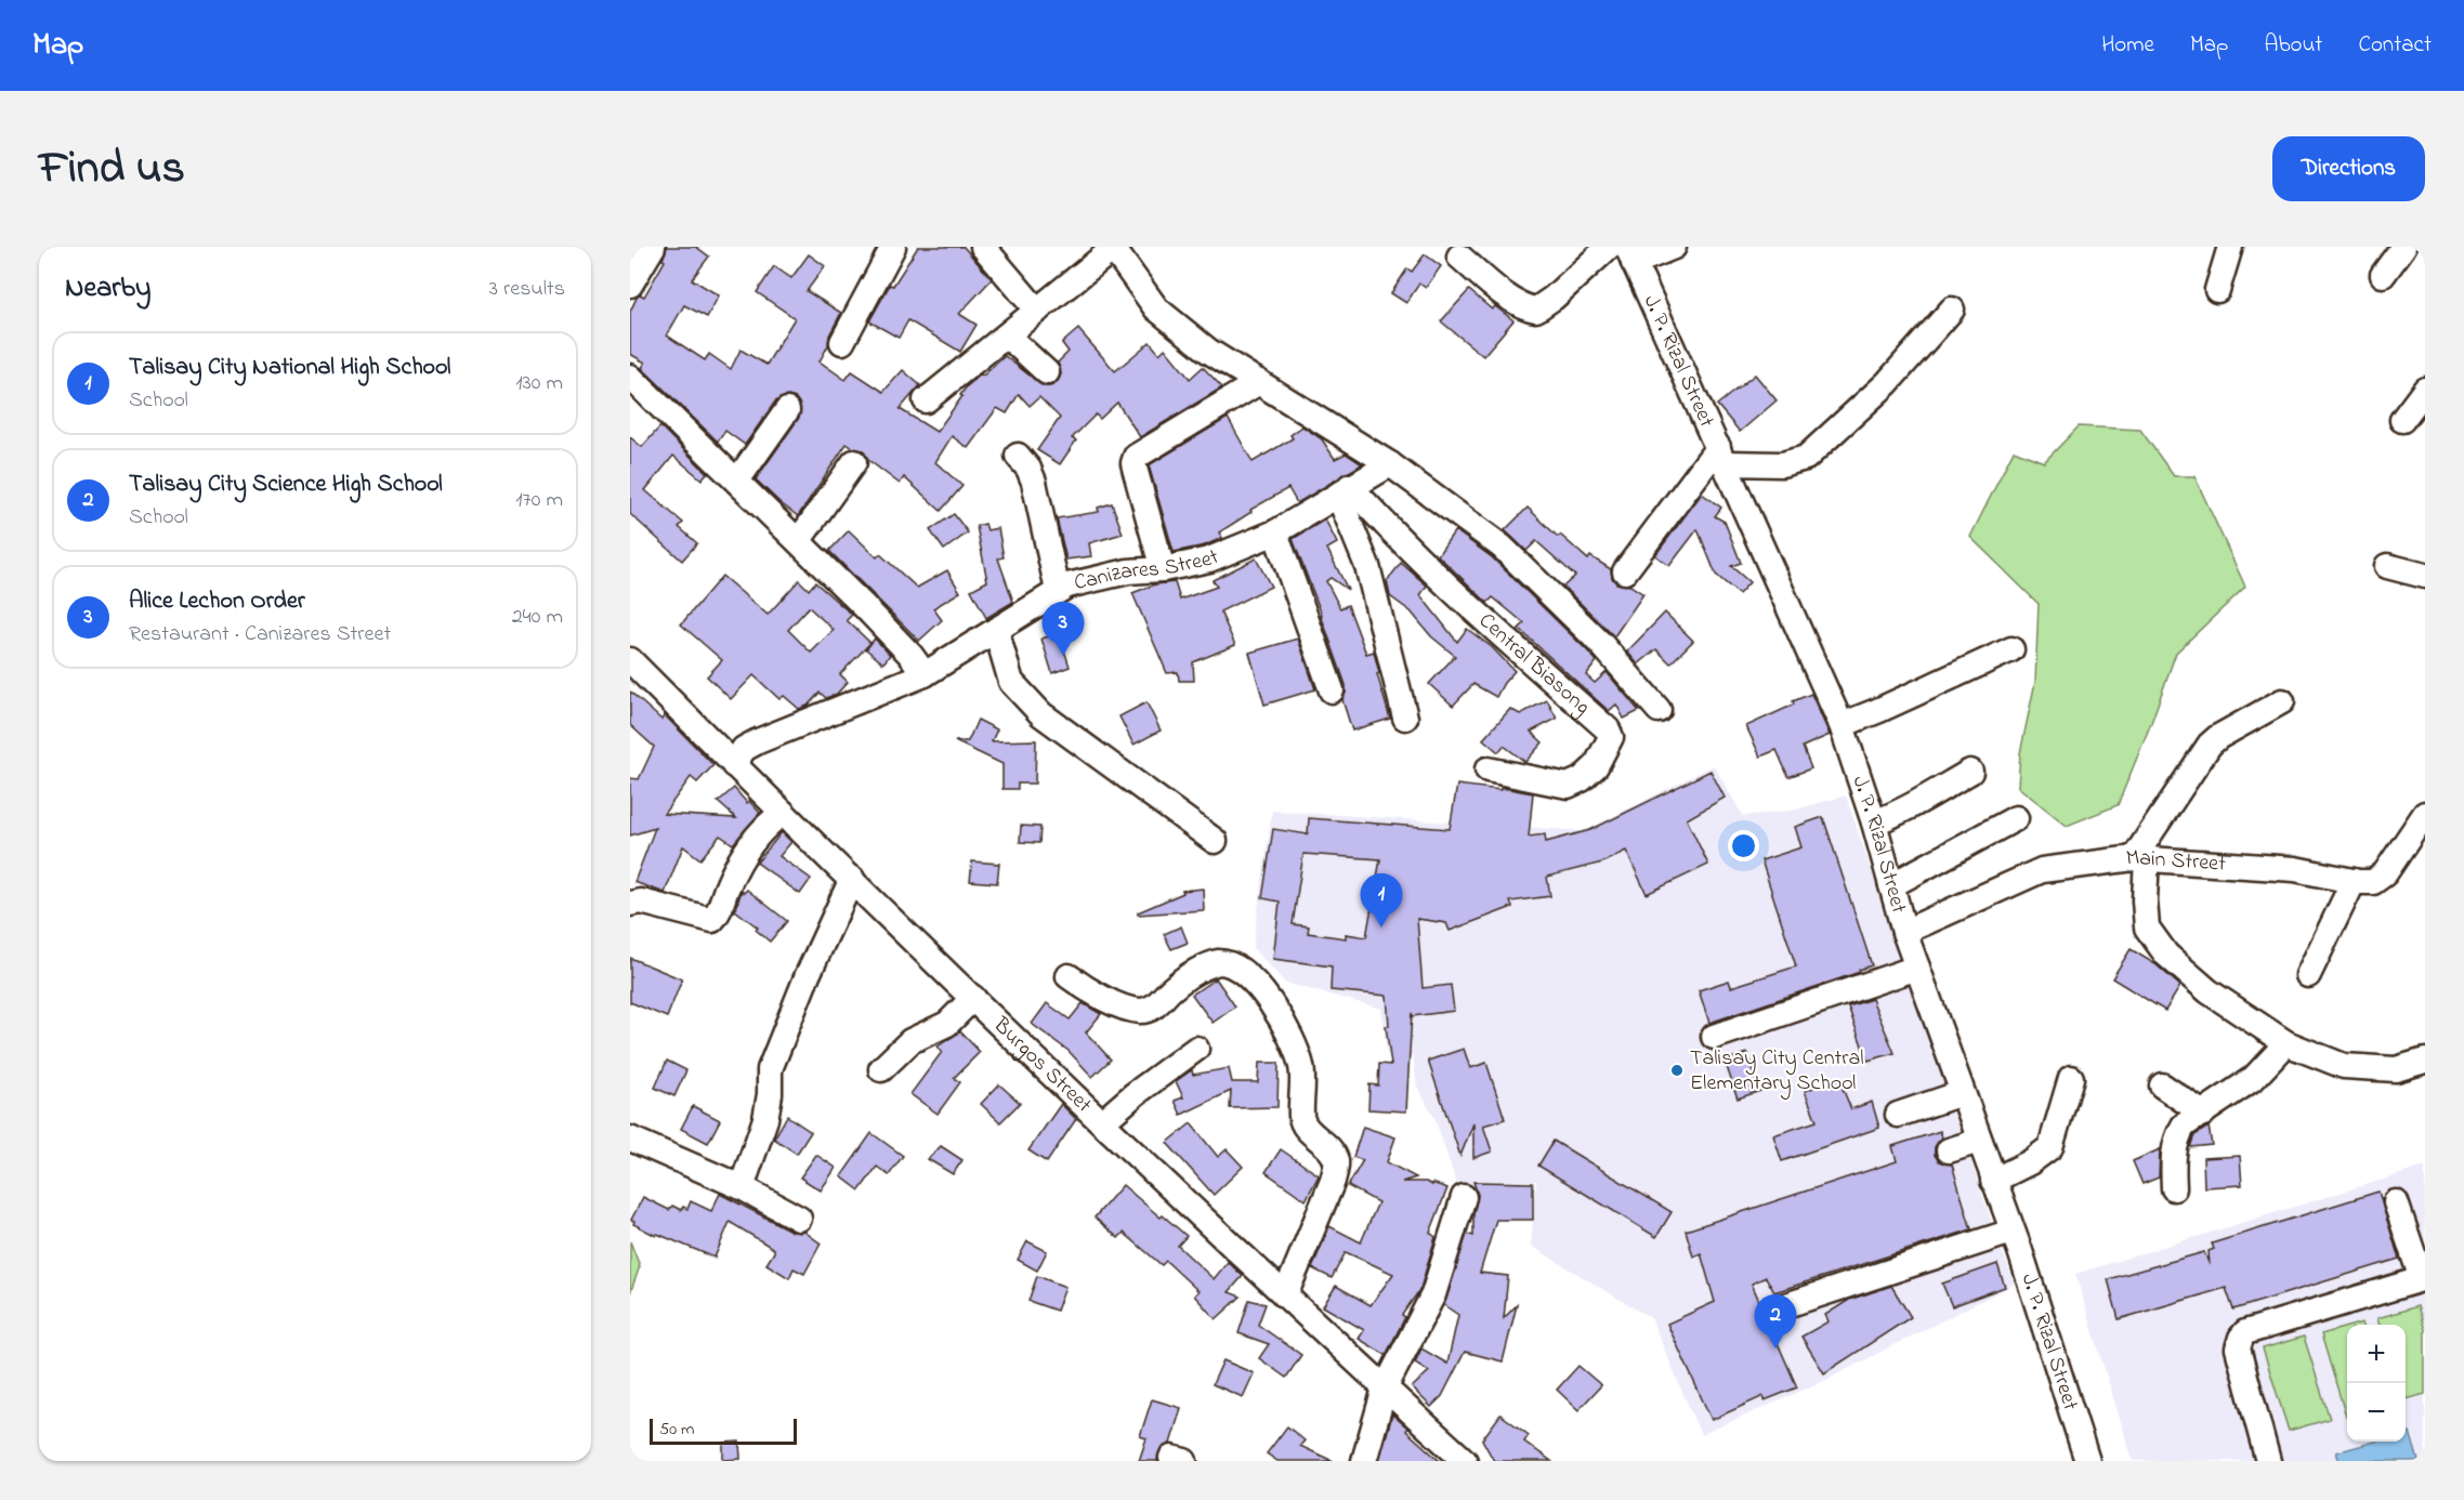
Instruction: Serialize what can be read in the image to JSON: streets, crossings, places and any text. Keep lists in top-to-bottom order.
{
  "streets": {
    "street": [
      "J. P. Rizal Street",
      "Canizares Street",
      "Central Biasong",
      "Main Street",
      "Burgos Street"
    ]
  },
  "crossings": [
    ["J. P. Rizal Street", "Main Street"],
    ["Canizares Street", "Central Biasong"],
    ["Canizares Street", "Burgos Street"]
  ],
  "places": ["Talisay City Central Elementary School"],
  "scale_bar": "50 m",
  "page": {
    "header": "Map",
    "nav": [
      "Home",
      "Map",
      "About",
      "Contact"
    ],
    "title": "Find us",
    "buttons": "Directions",
    "heading": ["Nearby", "3 results"],
    "list": [
      {
        "mark": "1",
        "name": "Talisay City National High School",
        "note": "School",
        "value": "130 m"
      },
      {
        "mark": "2",
        "name": "Talisay City Science High School",
        "note": "School",
        "value": "170 m"
      },
      {
        "mark": "3",
        "name": "Alice Lechon Order",
        "note": "Restaurant · Canizares Street",
        "value": "240 m"
      }
    ],
    "pins": ["3", "1", "2"],
    "map_buttons": ["+", "−"],
    "scale": "50 m"
  }
}
